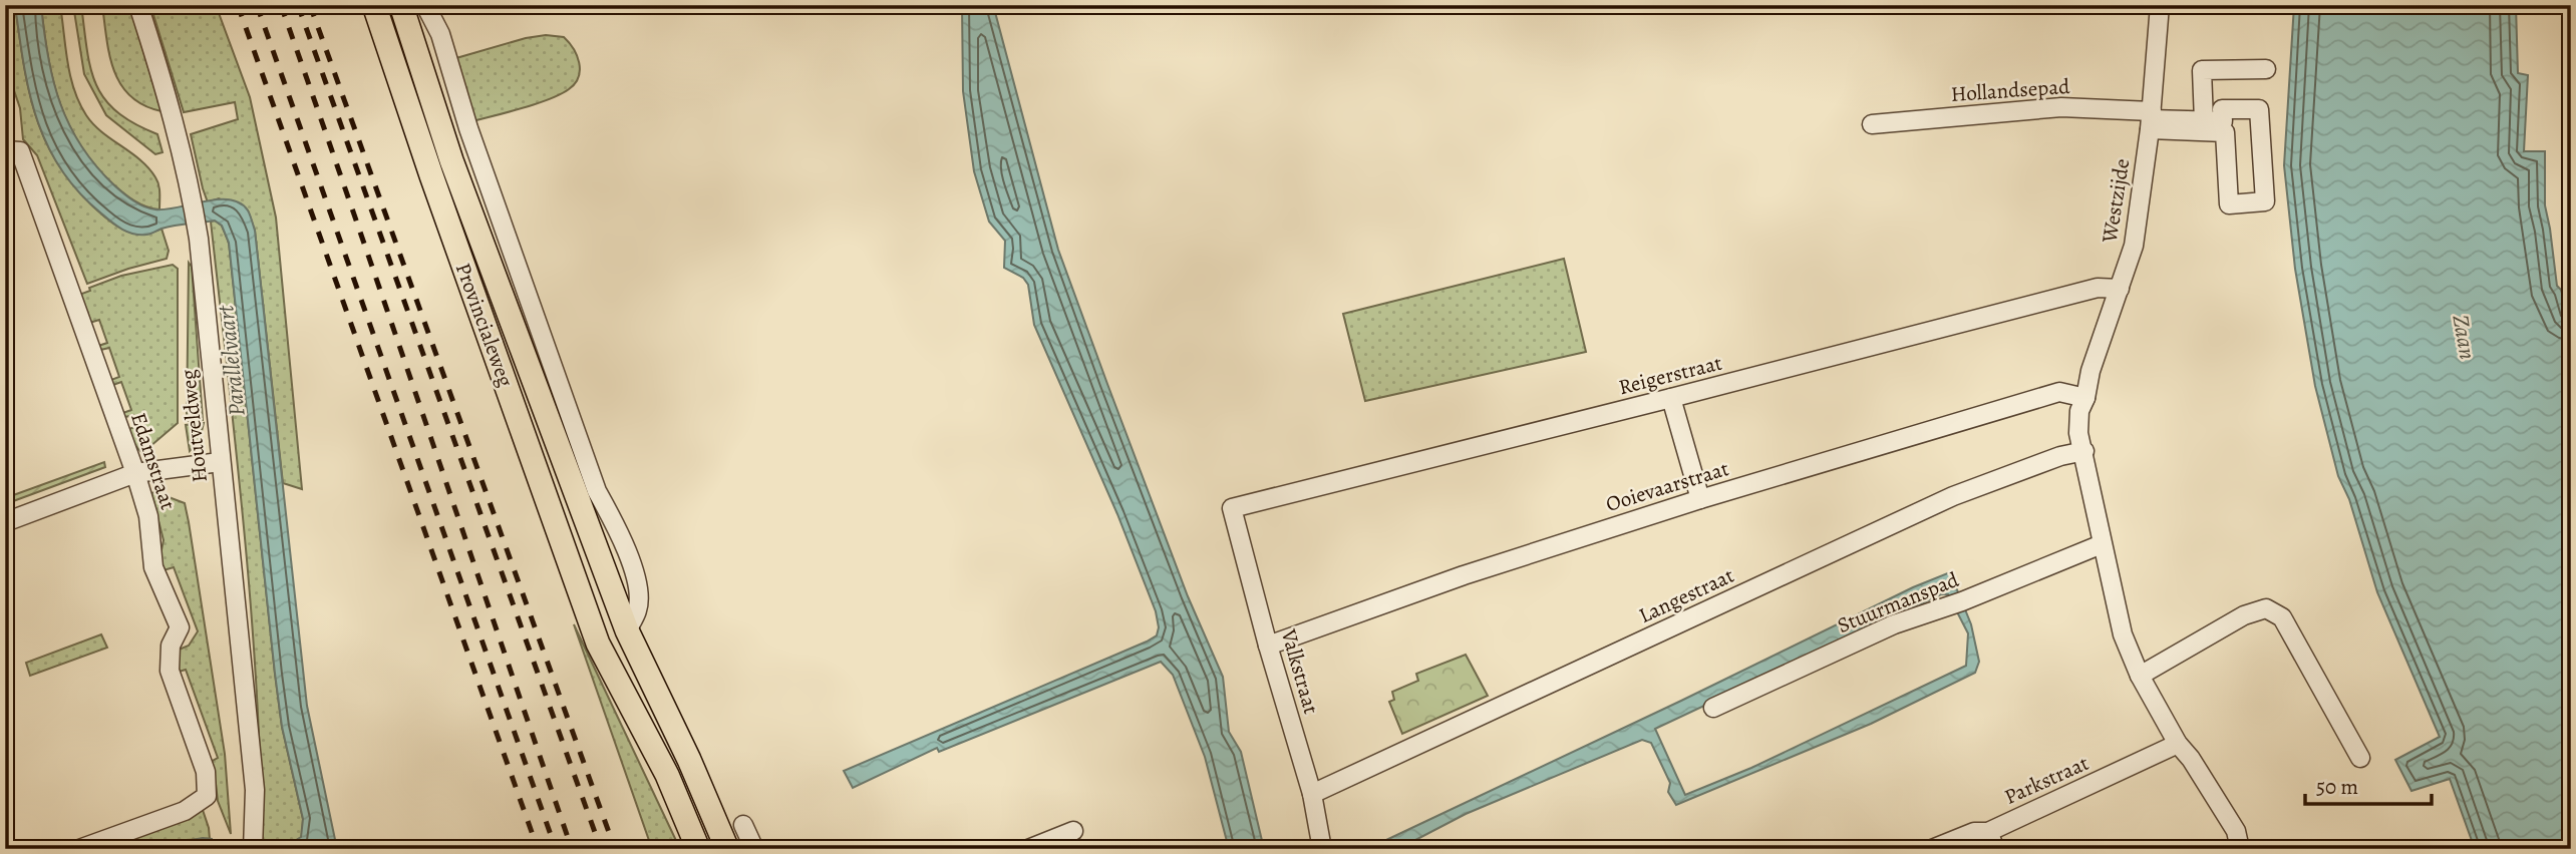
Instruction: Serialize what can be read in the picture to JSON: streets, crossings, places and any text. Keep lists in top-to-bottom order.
{
  "streets": {
    "main road": ["Provincialeweg"],
    "street": [
      "Hollandsepad",
      "Westzijde",
      "Reigerstraat",
      "Houtveldweg",
      "Edamstraat",
      "Ooievaarstraat",
      "Langestraat",
      "Stuurmanspad",
      "Valkstraat",
      "Parkstraat"
    ]
  },
  "crossings": [
    ["Hollandsepad", "Westzijde"],
    ["Westzijde", "Reigerstraat"],
    ["Westzijde", "Ooievaarstraat"],
    ["Westzijde", "Langestraat"],
    ["Westzijde", "Stuurmanspad"],
    ["Westzijde", "Parkstraat"],
    ["Reigerstraat", "Valkstraat"],
    ["Ooievaarstraat", "Valkstraat"],
    ["Langestraat", "Valkstraat"]
  ],
  "water": ["Zaan", "Parallelvaart"],
  "scale_bar": "50 m"
}
